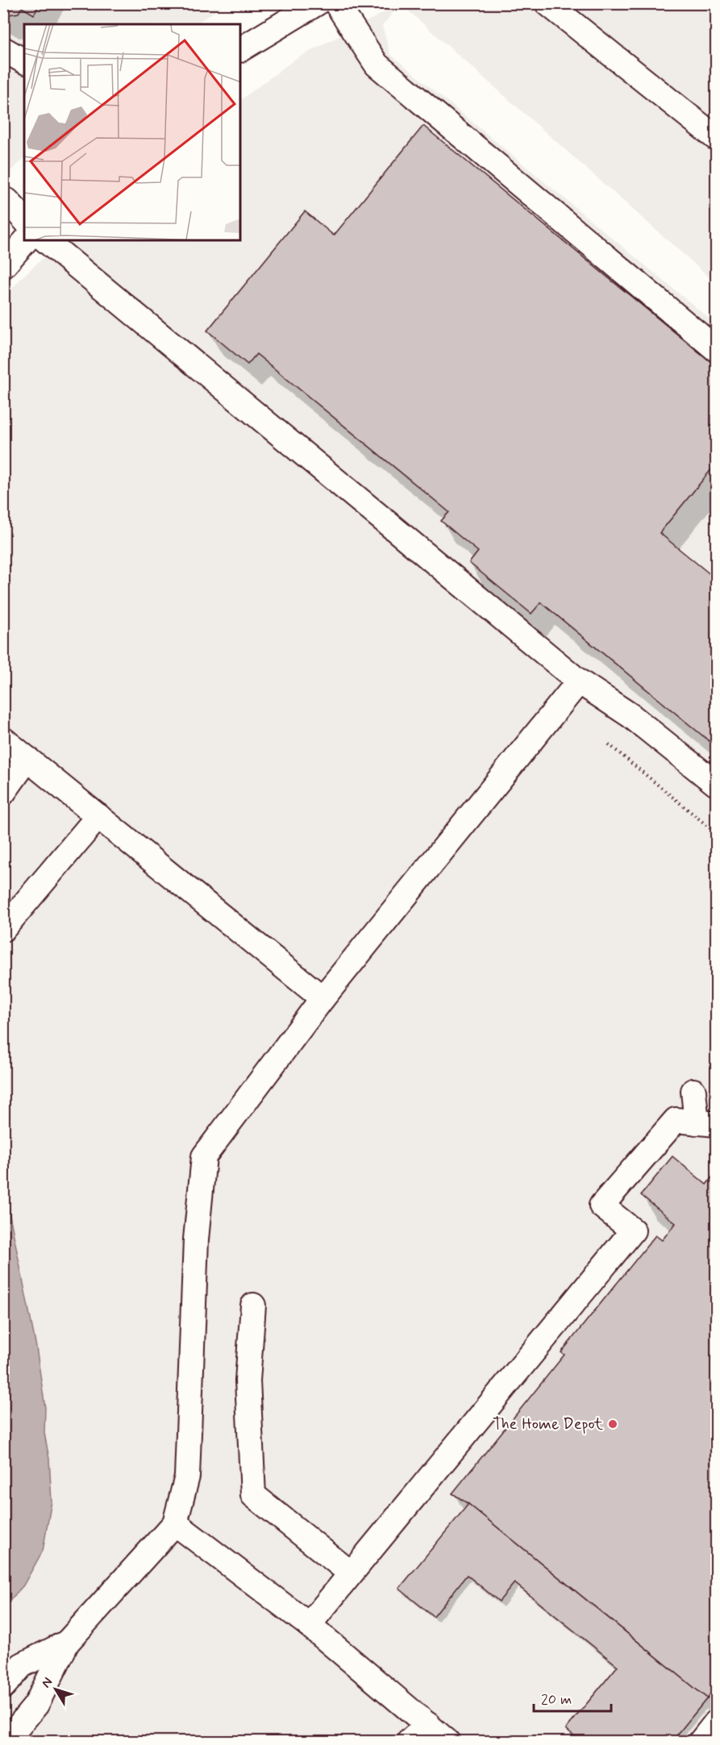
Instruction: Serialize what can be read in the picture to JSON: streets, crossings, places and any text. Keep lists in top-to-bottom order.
{
  "places": ["The Home Depot"],
  "scale_bar": "20 m",
  "north": "top left"
}
